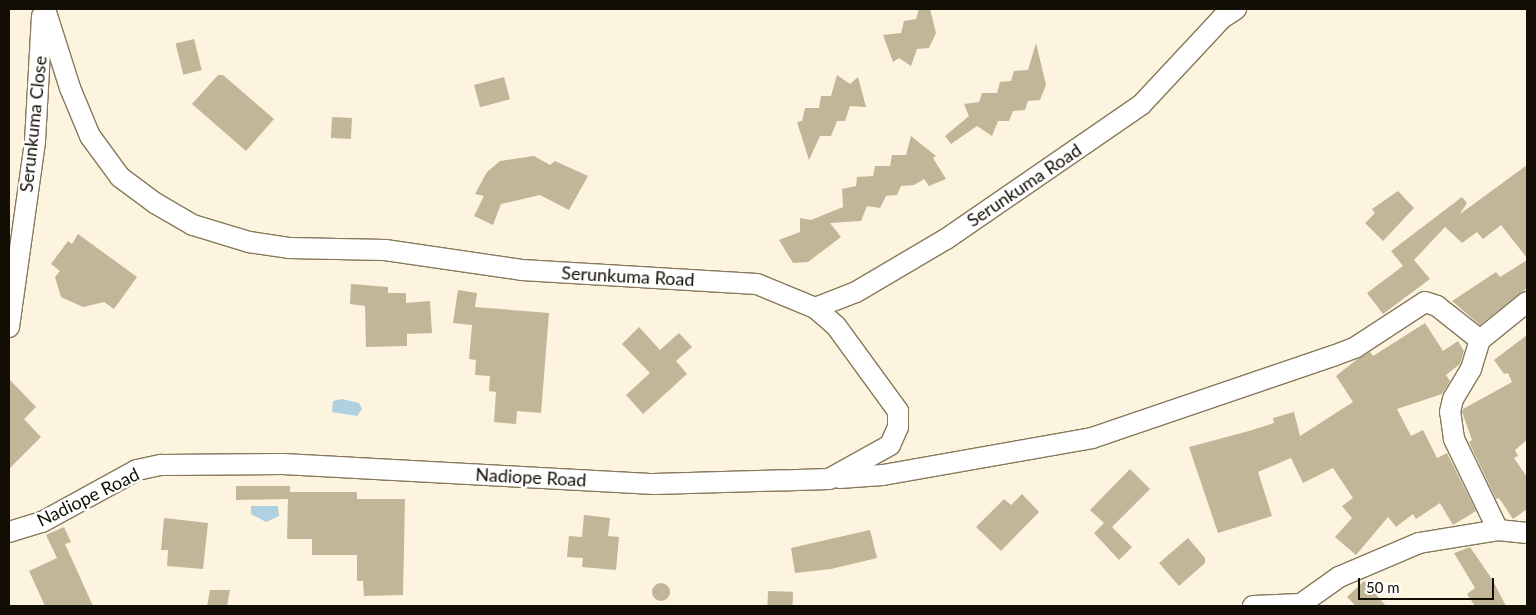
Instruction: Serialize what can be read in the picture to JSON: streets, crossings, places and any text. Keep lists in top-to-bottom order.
{
  "streets": {
    "street": ["Serunkuma Close", "Serunkuma Road", "Nadiope Road"]
  },
  "crossings": [
    ["Serunkuma Close", "Serunkuma Road"],
    ["Serunkuma Road", "Nadiope Road"]
  ],
  "scale_bar": "50 m"
}
